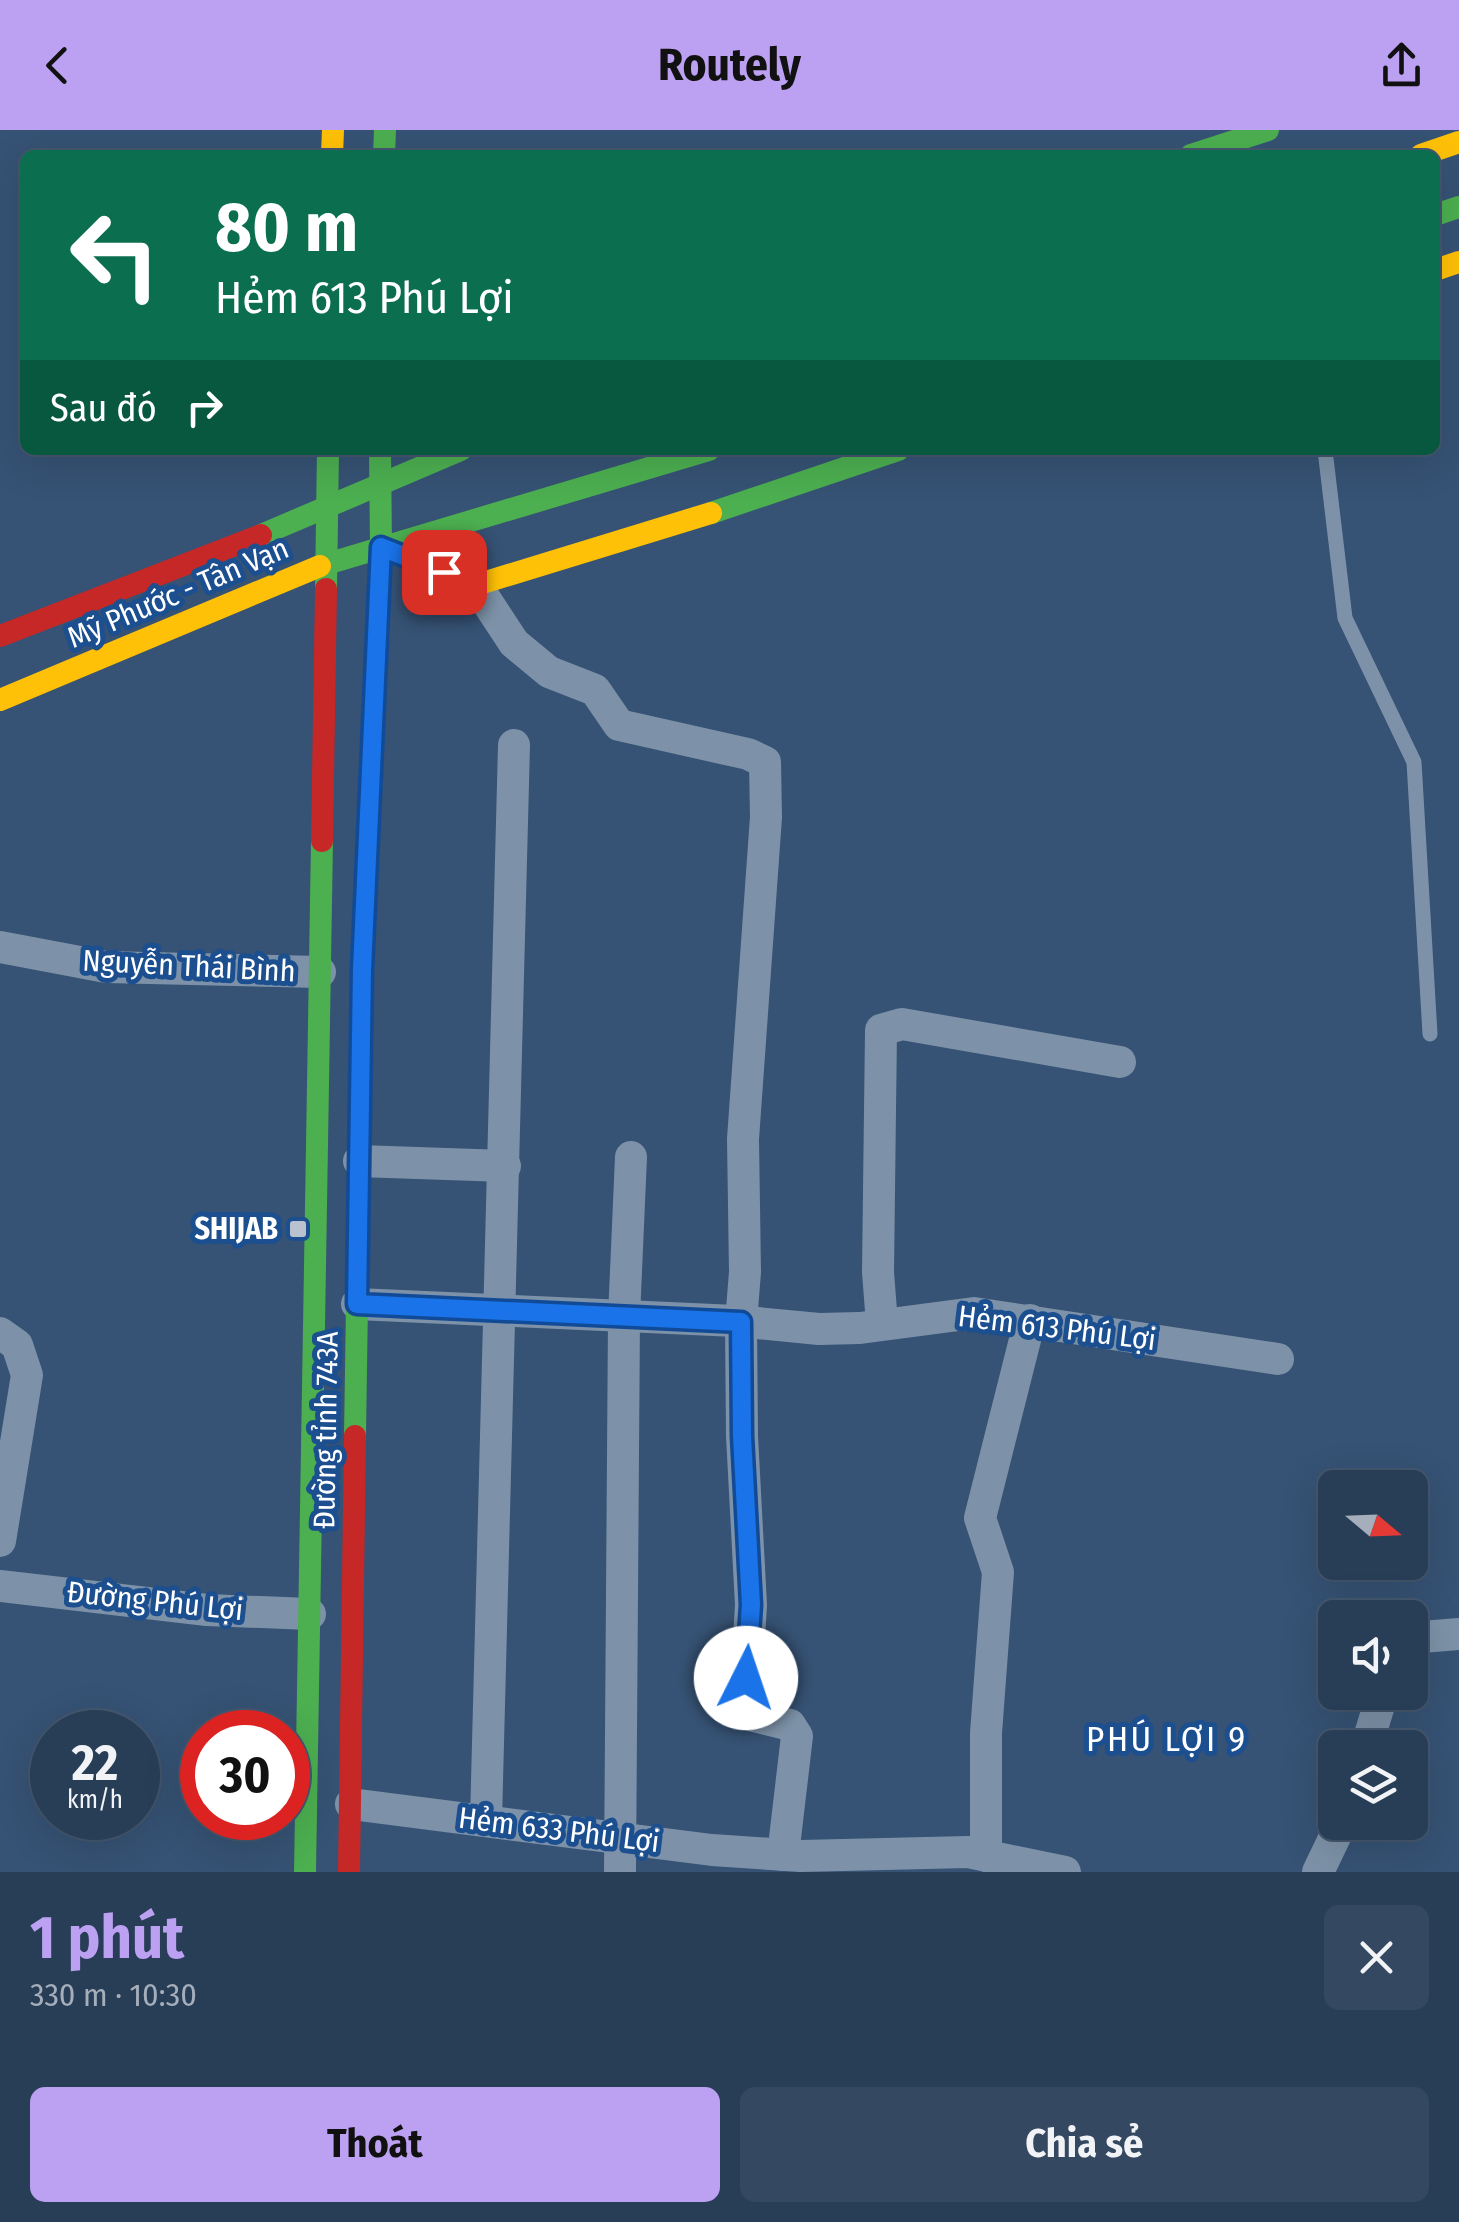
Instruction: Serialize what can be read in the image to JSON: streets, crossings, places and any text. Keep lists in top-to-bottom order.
{
  "streets": {
    "main road": ["Mỹ Phước - Tân Vạn", "Đường tỉnh 743A"],
    "street": [
      "Nguyễn Thái Bình",
      "Hẻm 613 Phú Lợi",
      "Đường Phú Lợi",
      "Hẻm 633 Phú Lợi"
    ]
  },
  "crossings": [
    ["Mỹ Phước - Tân Vạn", "Đường tỉnh 743A"],
    ["Nguyễn Thái Bình", "Đường tỉnh 743A"],
    ["Hẻm 613 Phú Lợi", "Đường tỉnh 743A"],
    ["Đường tỉnh 743A", "Đường Phú Lợi"],
    ["Đường tỉnh 743A", "Hẻm 633 Phú Lợi"]
  ],
  "districts": ["PHÚ LỢI 9"],
  "places": {
    "transit": ["SHIJAB"]
  },
  "north": "right",
  "page": {
    "header": "Routely",
    "turn": ["80 m", "Hẻm 613 Phú Lợi"],
    "then": "Sau đó",
    "speed": "22 km/h",
    "limit": "30",
    "heading": ["1 phút", "330 m · 10:30"],
    "buttons": ["Thoát", "Chia sẻ"]
  }
}
